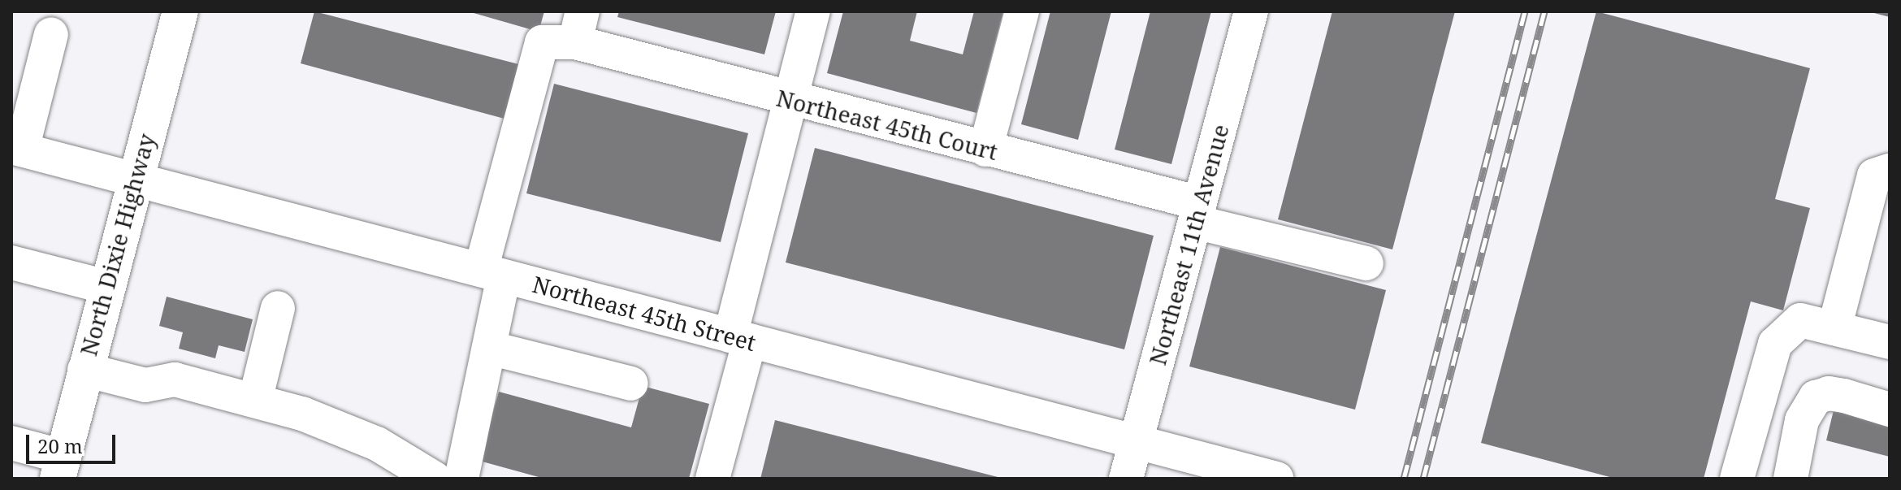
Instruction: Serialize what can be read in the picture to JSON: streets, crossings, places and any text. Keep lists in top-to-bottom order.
{
  "streets": {
    "main road": ["North Dixie Highway"],
    "street": ["Northeast 45th Court", "Northeast 11th Avenue", "Northeast 45th Street"]
  },
  "crossings": [
    ["Northeast 45th Court", "Northeast 11th Avenue"],
    ["Northeast 45th Court", "Northeast 45th Street"],
    ["North Dixie Highway", "Northeast 45th Street"],
    ["Northeast 11th Avenue", "Northeast 45th Street"]
  ],
  "scale_bar": "20 m"
}
